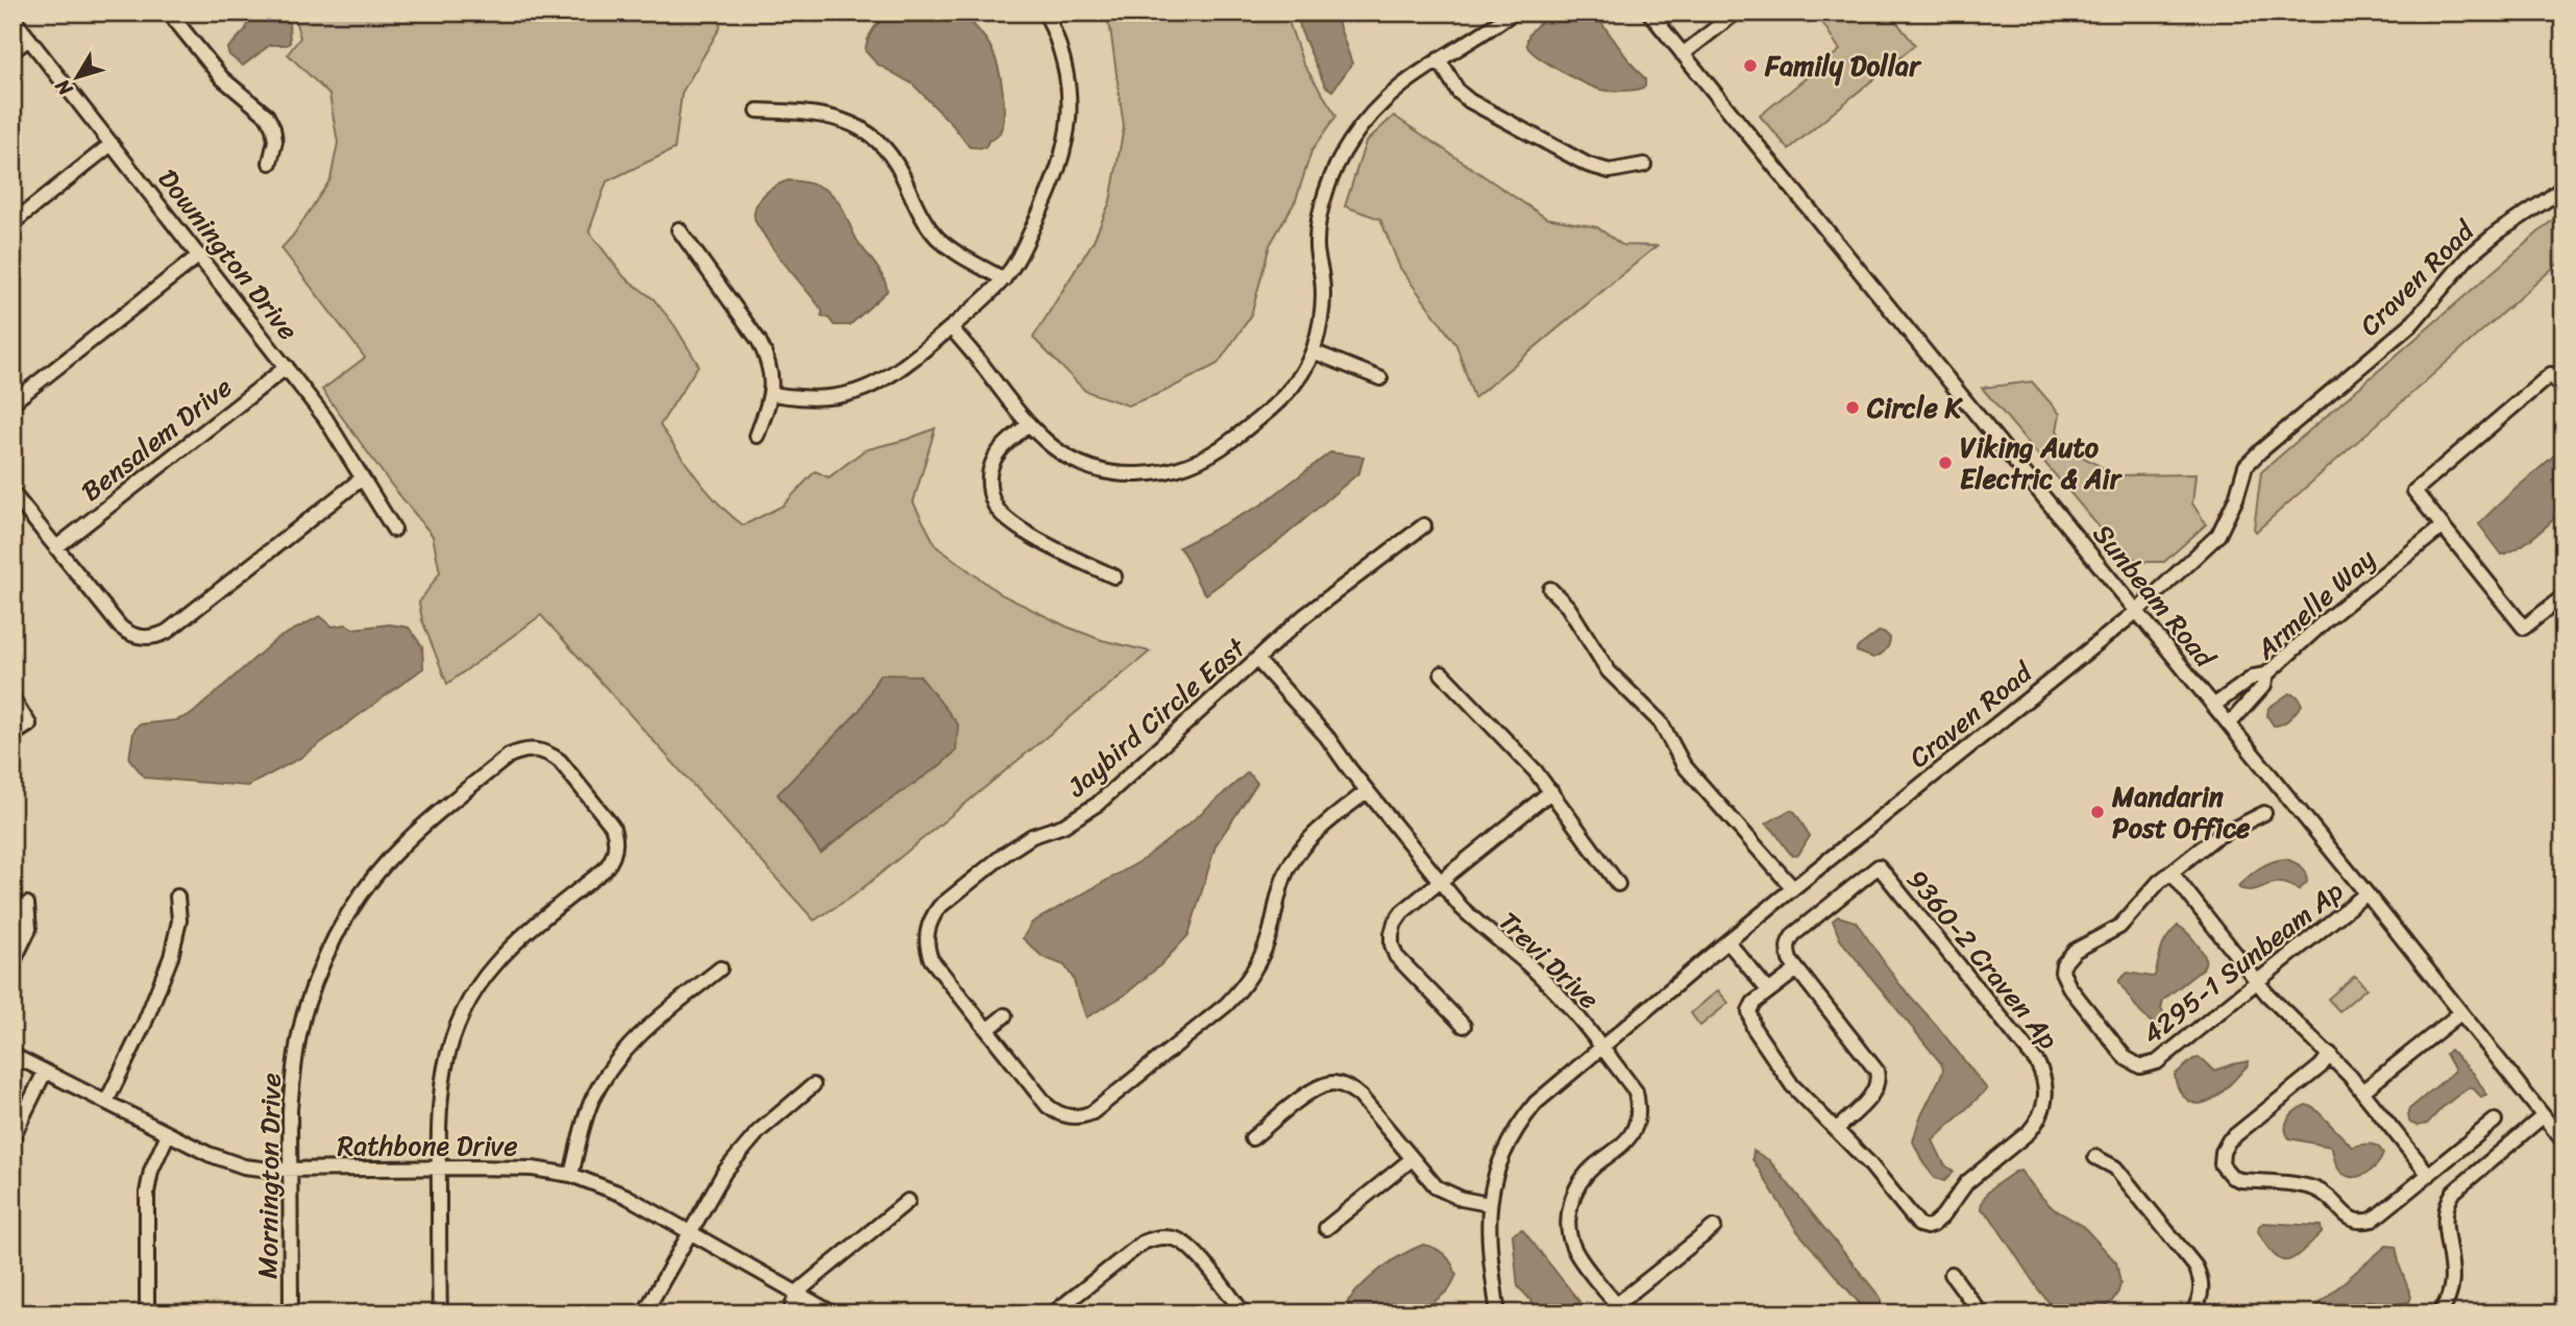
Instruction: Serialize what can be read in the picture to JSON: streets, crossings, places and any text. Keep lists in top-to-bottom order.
{
  "streets": {
    "street": [
      "Downington Drive",
      "Craven Road",
      "Bensalem Drive",
      "Sunbeam Road",
      "Armelle Way",
      "Jaybird Circle East",
      "9360-2 Craven Ap",
      "Trevi Drive",
      "4295-1 Sunbeam Ap",
      "Rathbone Drive",
      "Mornington Drive"
    ]
  },
  "crossings": [
    ["Downington Drive", "Bensalem Drive"],
    ["Craven Road", "Sunbeam Road"],
    ["Craven Road", "Trevi Drive"],
    ["Sunbeam Road", "Armelle Way"],
    ["Sunbeam Road", "4295-1 Sunbeam Ap"],
    ["Jaybird Circle East", "Trevi Drive"],
    ["Rathbone Drive", "Mornington Drive"]
  ],
  "places": [
    "Family Dollar",
    "Circle K",
    "Viking Auto Electric & Air",
    "Mandarin Post Office"
  ],
  "north": "bottom left"
}
